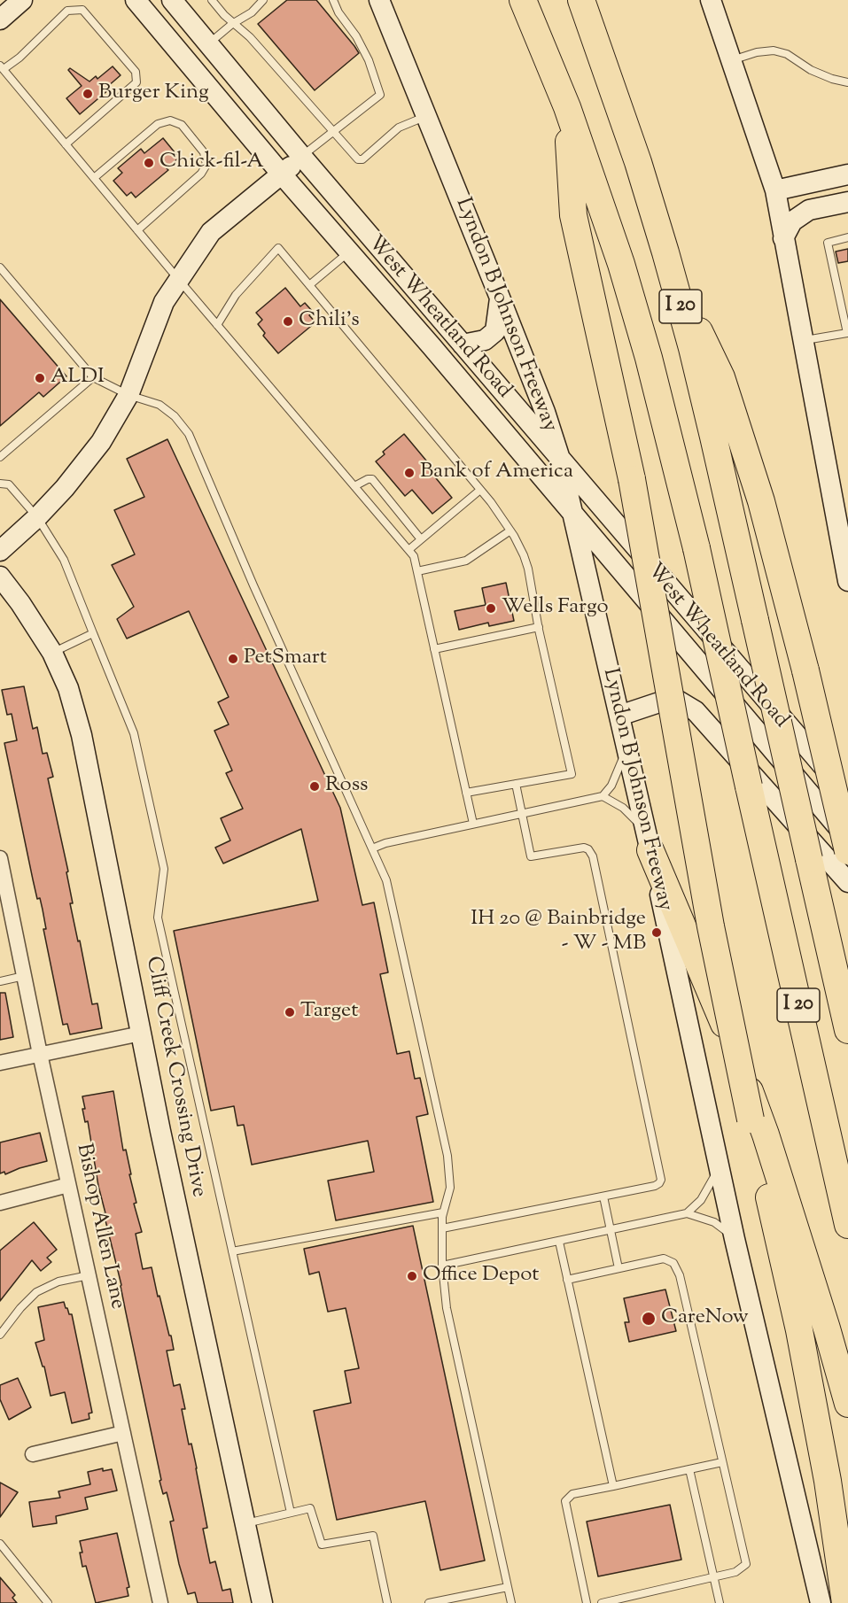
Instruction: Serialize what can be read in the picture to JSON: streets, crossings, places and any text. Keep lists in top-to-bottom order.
{
  "streets": {
    "highway": ["I 20"],
    "main road": ["Lyndon B Johnson Freeway", "West Wheatland Road", "Cliff Creek Crossing Drive"],
    "street": ["Bishop Allen Lane"]
  },
  "crossings": [
    ["Lyndon B Johnson Freeway", "West Wheatland Road"]
  ],
  "places": [
    "Burger King",
    "Chick-fil-A",
    "Chili's",
    "ALDI",
    "Bank of America",
    "Wells Fargo",
    "PetSmart",
    "Ross",
    "IH 20 @ Bainbridge - W - MB",
    "Target",
    "Office Depot",
    "CareNow"
  ]
}
